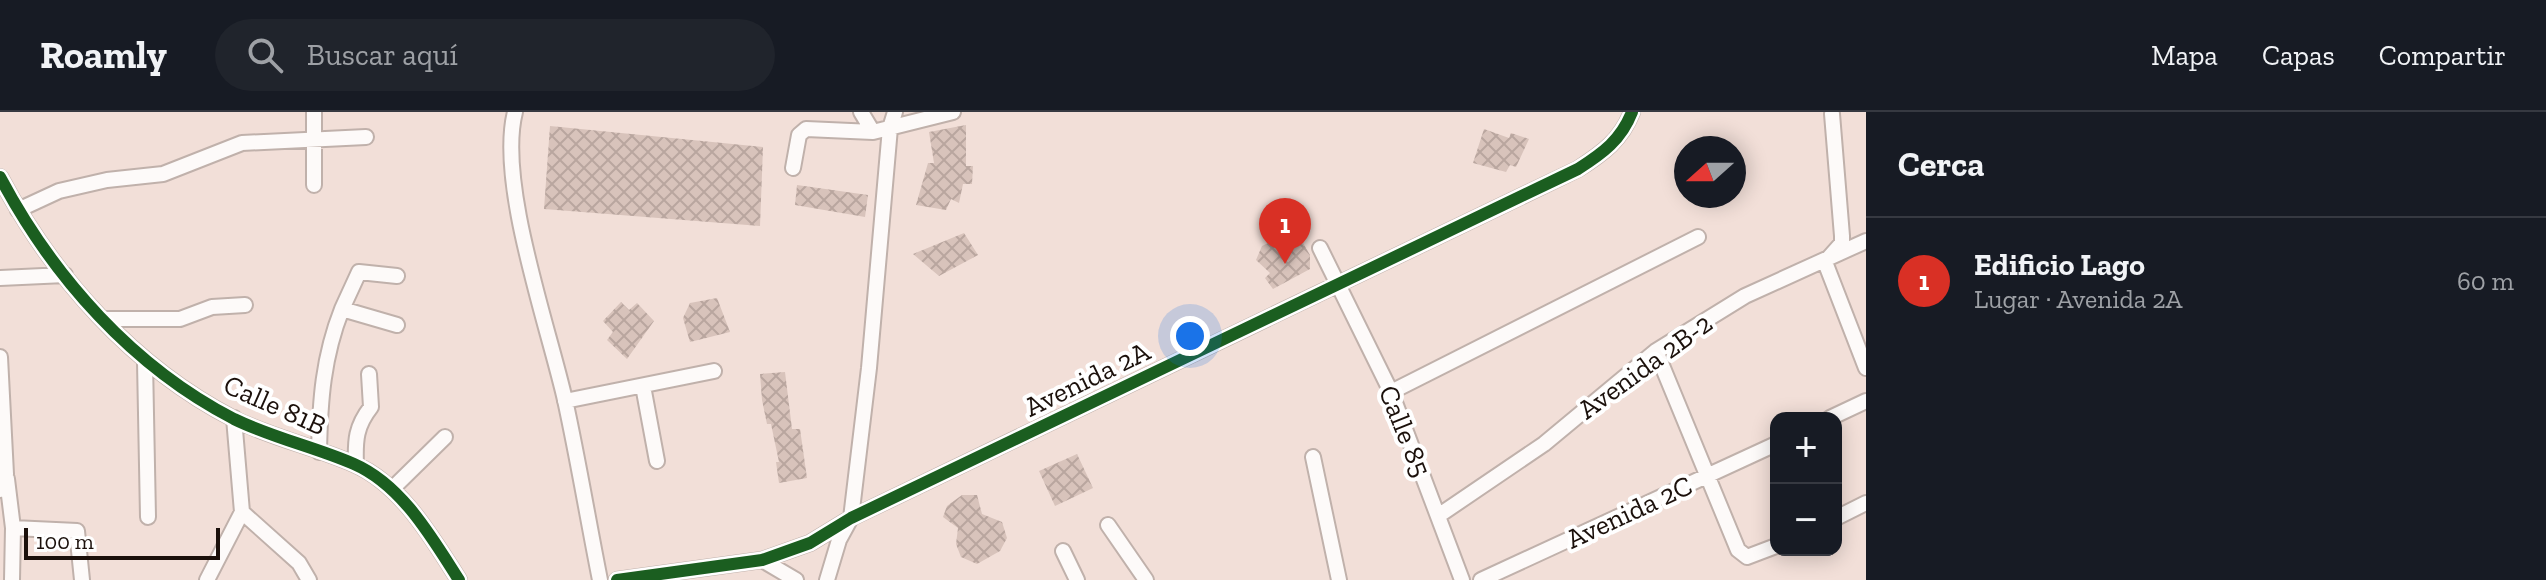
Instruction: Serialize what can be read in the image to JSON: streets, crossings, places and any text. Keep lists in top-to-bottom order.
{
  "streets": {
    "street": [
      "Avenida 2B-2",
      "Avenida 2A",
      "Calle 81B",
      "Calle 85",
      "Avenida 2C"
    ]
  },
  "crossings": [
    ["Avenida 2B-2", "Calle 85"],
    ["Avenida 2A", "Calle 85"]
  ],
  "scale_bar": "100 m",
  "north": "left",
  "page": {
    "header": "Roamly",
    "search": "Buscar aquí",
    "nav": ["Mapa", "Capas", "Compartir"],
    "heading": "Cerca",
    "pins": "1",
    "list": [
      {
        "mark": "1",
        "name": "Edificio Lago",
        "note": "Lugar · Avenida 2A",
        "value": "60 m"
      }
    ],
    "map_buttons": ["+", "−"],
    "scale": "100 m"
  }
}
